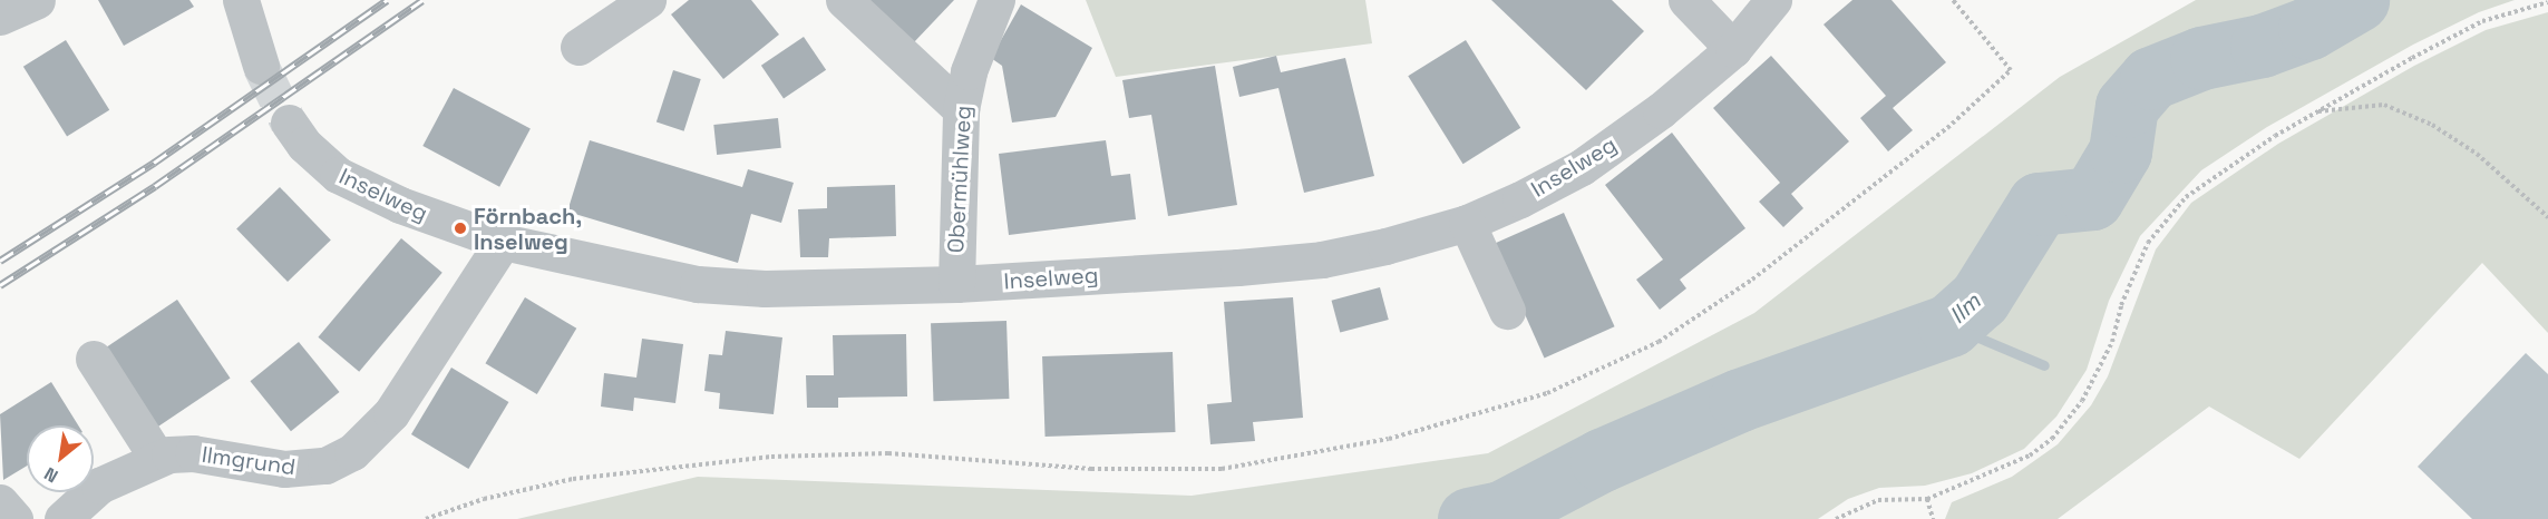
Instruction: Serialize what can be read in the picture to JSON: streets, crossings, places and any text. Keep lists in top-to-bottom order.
{
  "streets": {
    "street": ["Inselweg", "Obermühlweg", "Ilmgrund"]
  },
  "crossings": [
    ["Inselweg", "Obermühlweg"],
    ["Inselweg", "Ilmgrund"]
  ],
  "water": ["Ilm"],
  "places": ["Förnbach, Inselweg"],
  "north": "bottom left"
}
